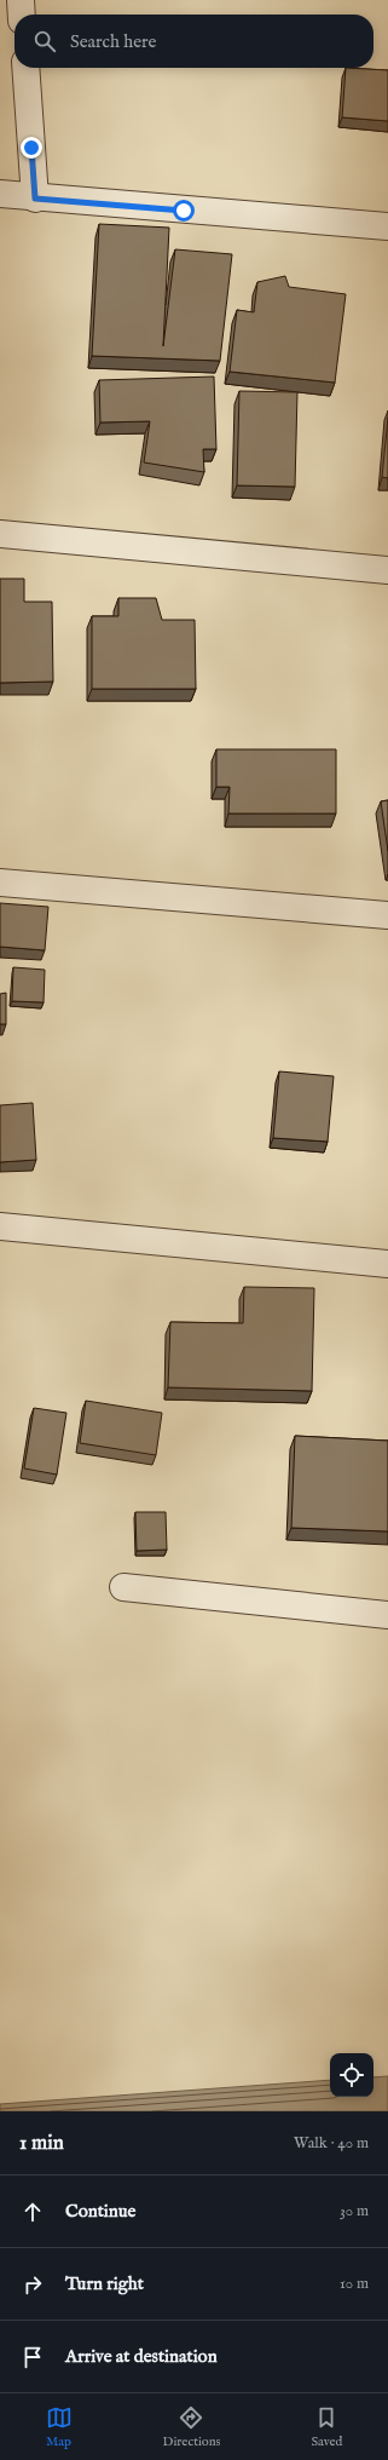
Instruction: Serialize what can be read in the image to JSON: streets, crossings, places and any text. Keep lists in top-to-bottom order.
{
  "page": {
    "search": "Search here",
    "heading": ["1 min", "Walk · 40 m"],
    "list": [
      ["Continue", "30 m"],
      ["Turn right", "10 m"],
      "Arrive at destination"
    ],
    "nav": ["Map", "Directions", "Saved"]
  }
}
